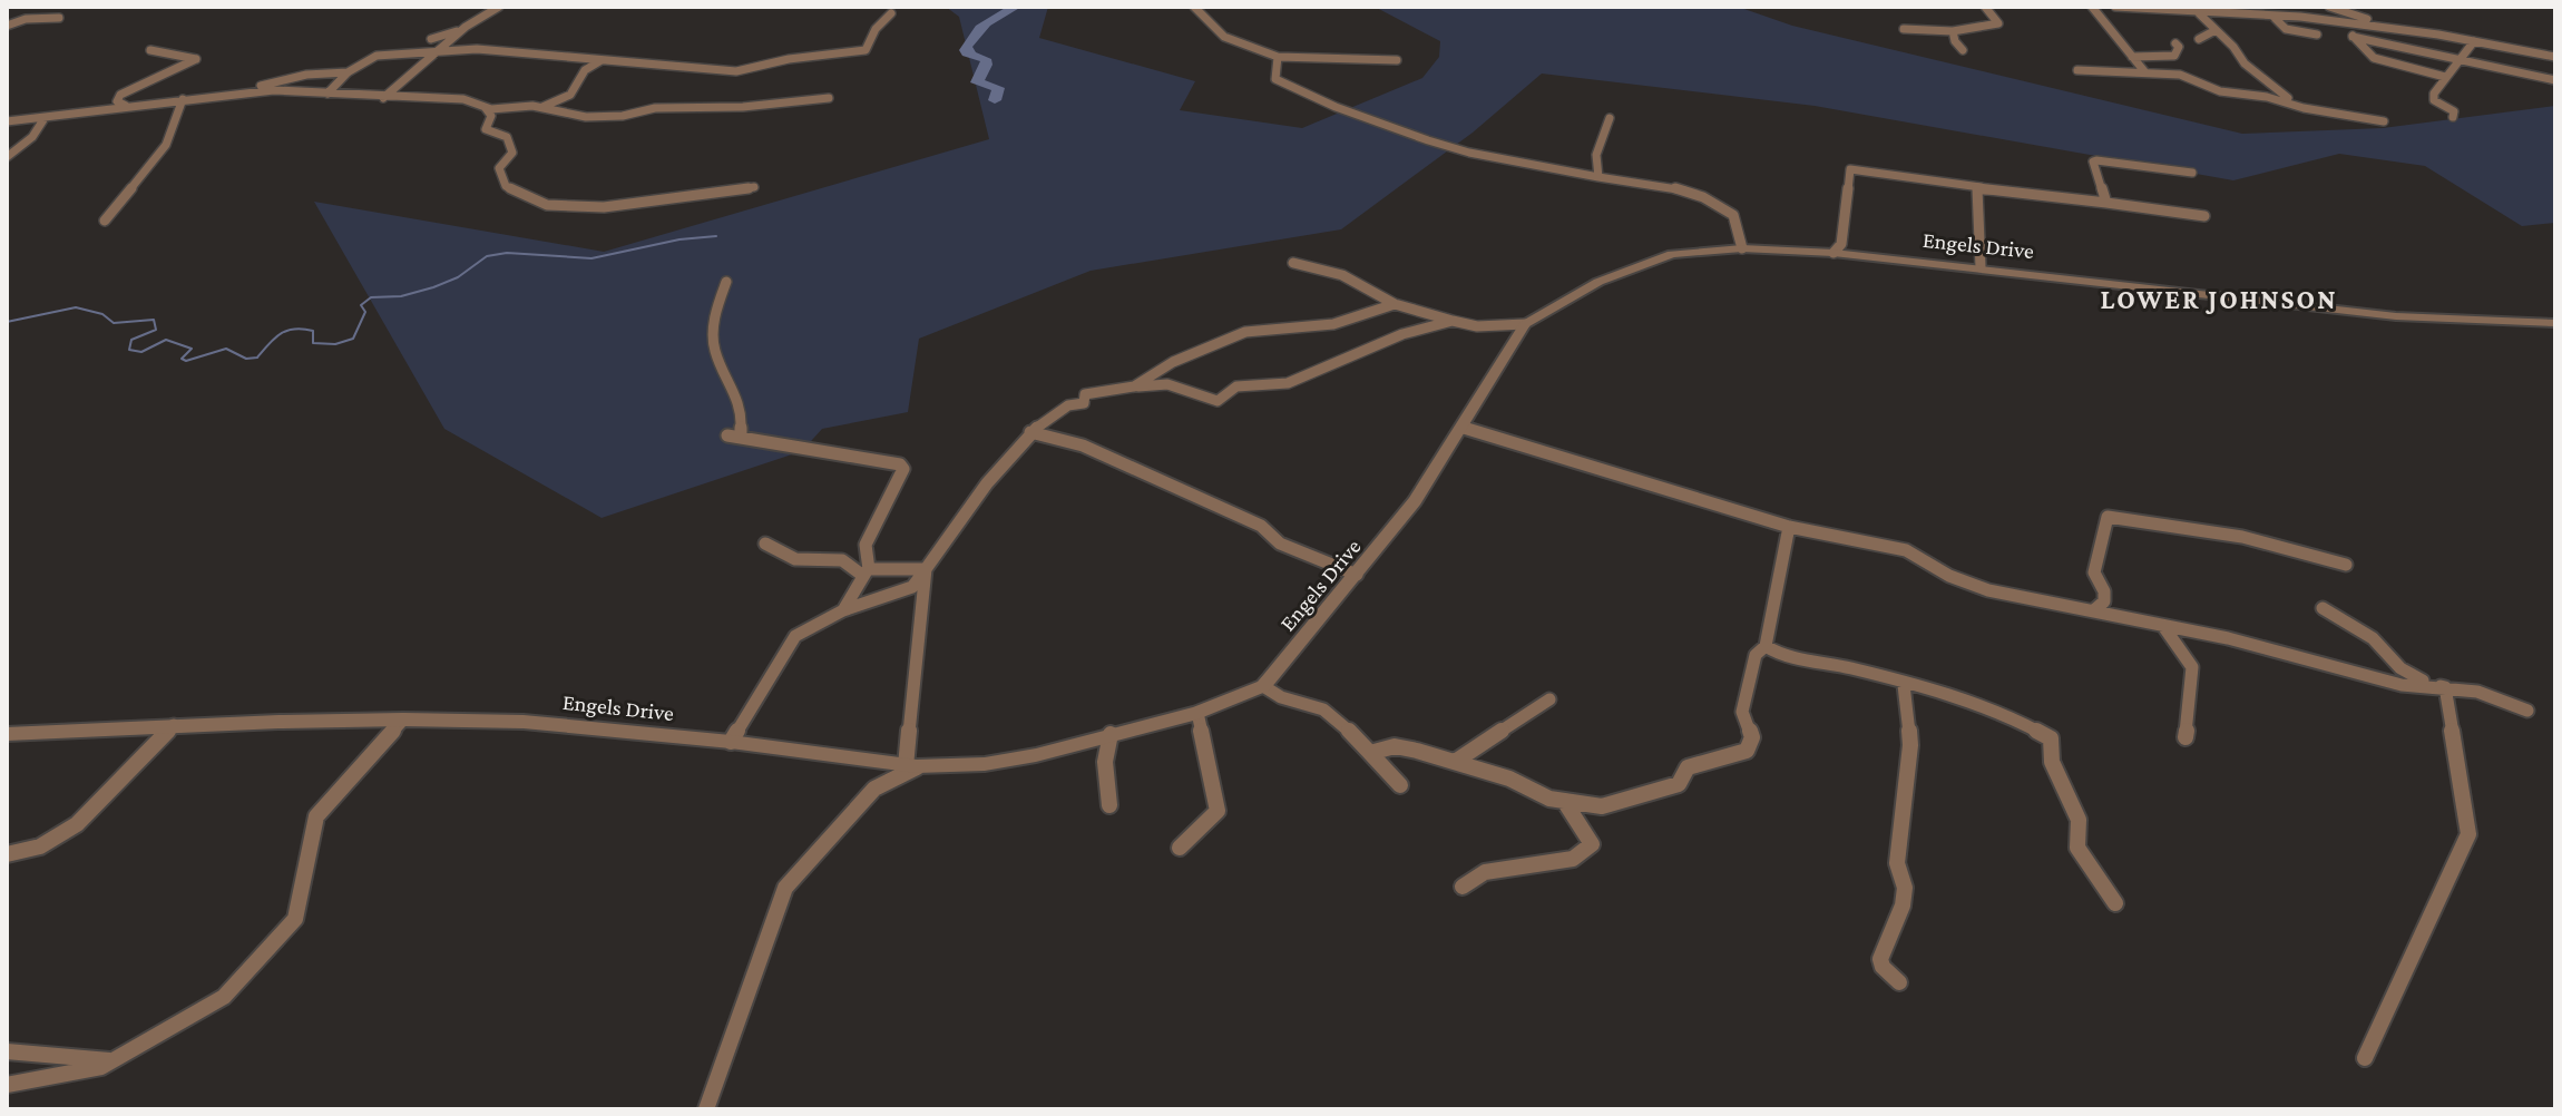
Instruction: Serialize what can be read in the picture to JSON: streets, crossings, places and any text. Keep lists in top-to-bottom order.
{
  "streets": {
    "street": ["Engels Drive"]
  },
  "districts": ["LOWER JOHNSON"]
}
